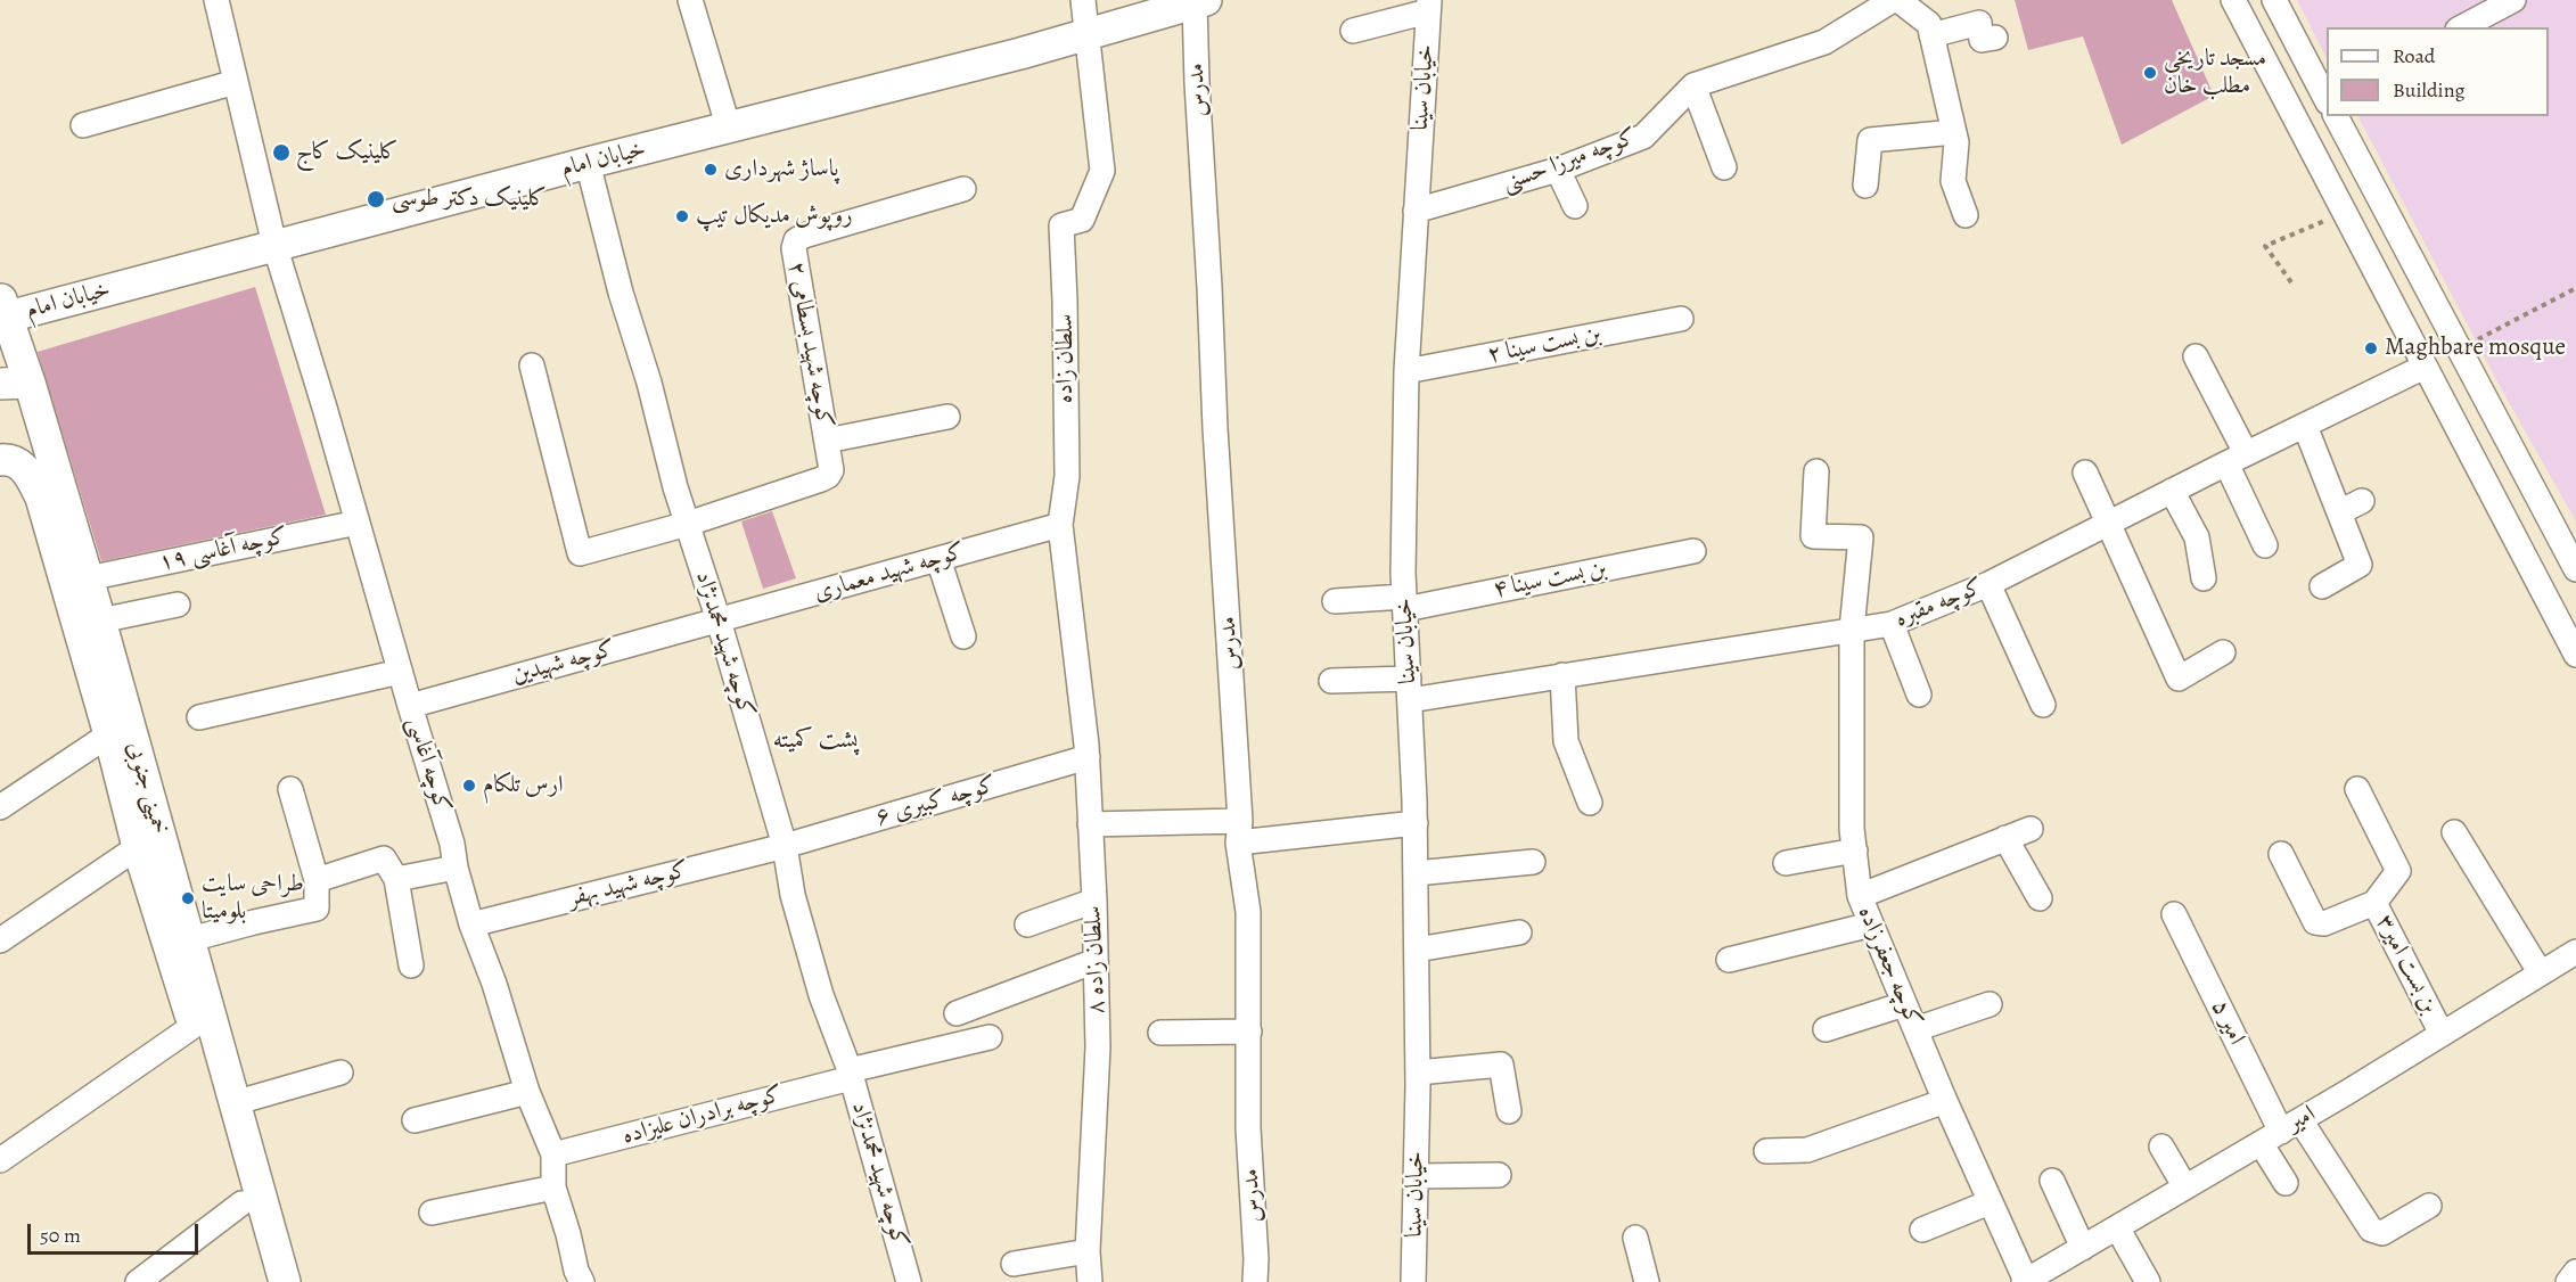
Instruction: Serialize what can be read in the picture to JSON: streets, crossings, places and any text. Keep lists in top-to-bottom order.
{
  "streets": {
    "main road": ["خیابان امام", "خمینی جنوبی"],
    "street": [
      "خیابان سینا",
      "مدرس",
      "کوچه میرزا حسنی",
      "کوچه شهید بسطامی ۲",
      "بن بست سینا ۲",
      "سلطان زاده",
      "کوچه آغاسی ۱۹",
      "کوچه شهید معماری",
      "بن بست سینا ۴",
      "کوچه مقبره",
      "کوچه شهید محمدنژاد",
      "کوچه شهیدین",
      "کوچه آغاسی",
      "کوچه کبیری ۶",
      "کوچه شهید بهفر",
      "سلطان زاده ۸",
      "بن بست امیر۳",
      "کوچه جعفرزاده",
      "امیر ۵",
      "کوچه برادران علیزاده",
      "امیر"
    ]
  },
  "crossings": [
    ["خیابان سینا", "کوچه میرزا حسنی"],
    ["خیابان سینا", "بن بست سینا ۲"],
    ["خیابان سینا", "بن بست سینا ۴"],
    ["خیابان سینا", "کوچه مقبره"],
    ["مدرس", "خیابان امام"],
    ["خیابان امام", "سلطان زاده"],
    ["خیابان امام", "کوچه شهید محمدنژاد"],
    ["خیابان امام", "کوچه آغاسی"],
    ["خیابان امام", "خمینی جنوبی"],
    ["کوچه شهید بسطامی ۲", "کوچه شهید محمدنژاد"],
    ["سلطان زاده", "کوچه شهید معماری"],
    ["سلطان زاده", "سلطان زاده ۸"],
    ["کوچه آغاسی ۱۹", "کوچه آغاسی"],
    ["کوچه آغاسی ۱۹", "خمینی جنوبی"],
    ["کوچه شهید معماری", "کوچه شهید محمدنژاد"],
    ["کوچه شهید معماری", "کوچه شهیدین"],
    ["کوچه مقبره", "کوچه جعفرزاده"],
    ["کوچه شهید محمدنژاد", "کوچه شهیدین"],
    ["کوچه شهید محمدنژاد", "کوچه کبیری ۶"],
    ["کوچه شهید محمدنژاد", "کوچه شهید بهفر"],
    ["کوچه شهید محمدنژاد", "کوچه برادران علیزاده"],
    ["کوچه شهیدین", "کوچه آغاسی"],
    ["کوچه آغاسی", "کوچه شهید بهفر"],
    ["کوچه آغاسی", "کوچه برادران علیزاده"],
    ["کوچه کبیری ۶", "کوچه شهید بهفر"],
    ["کوچه کبیری ۶", "سلطان زاده ۸"],
    ["بن بست امیر۳", "امیر"],
    ["کوچه جعفرزاده", "امیر"],
    ["امیر ۵", "امیر"]
  ],
  "districts": ["پشت کمیته"],
  "places": [
    "مسجد تاریخی مطلب خان",
    "کلینیک کاج",
    "پاساژ شهرداری",
    "کلینیک دکتر طوسی",
    "روپوش مدیکال تیپ",
    "Maghbare mosque",
    "ارس تلکام",
    "طراحی سایت بلومیتا"
  ],
  "legend": ["Road", "Building"],
  "scale_bar": "50 m"
}
